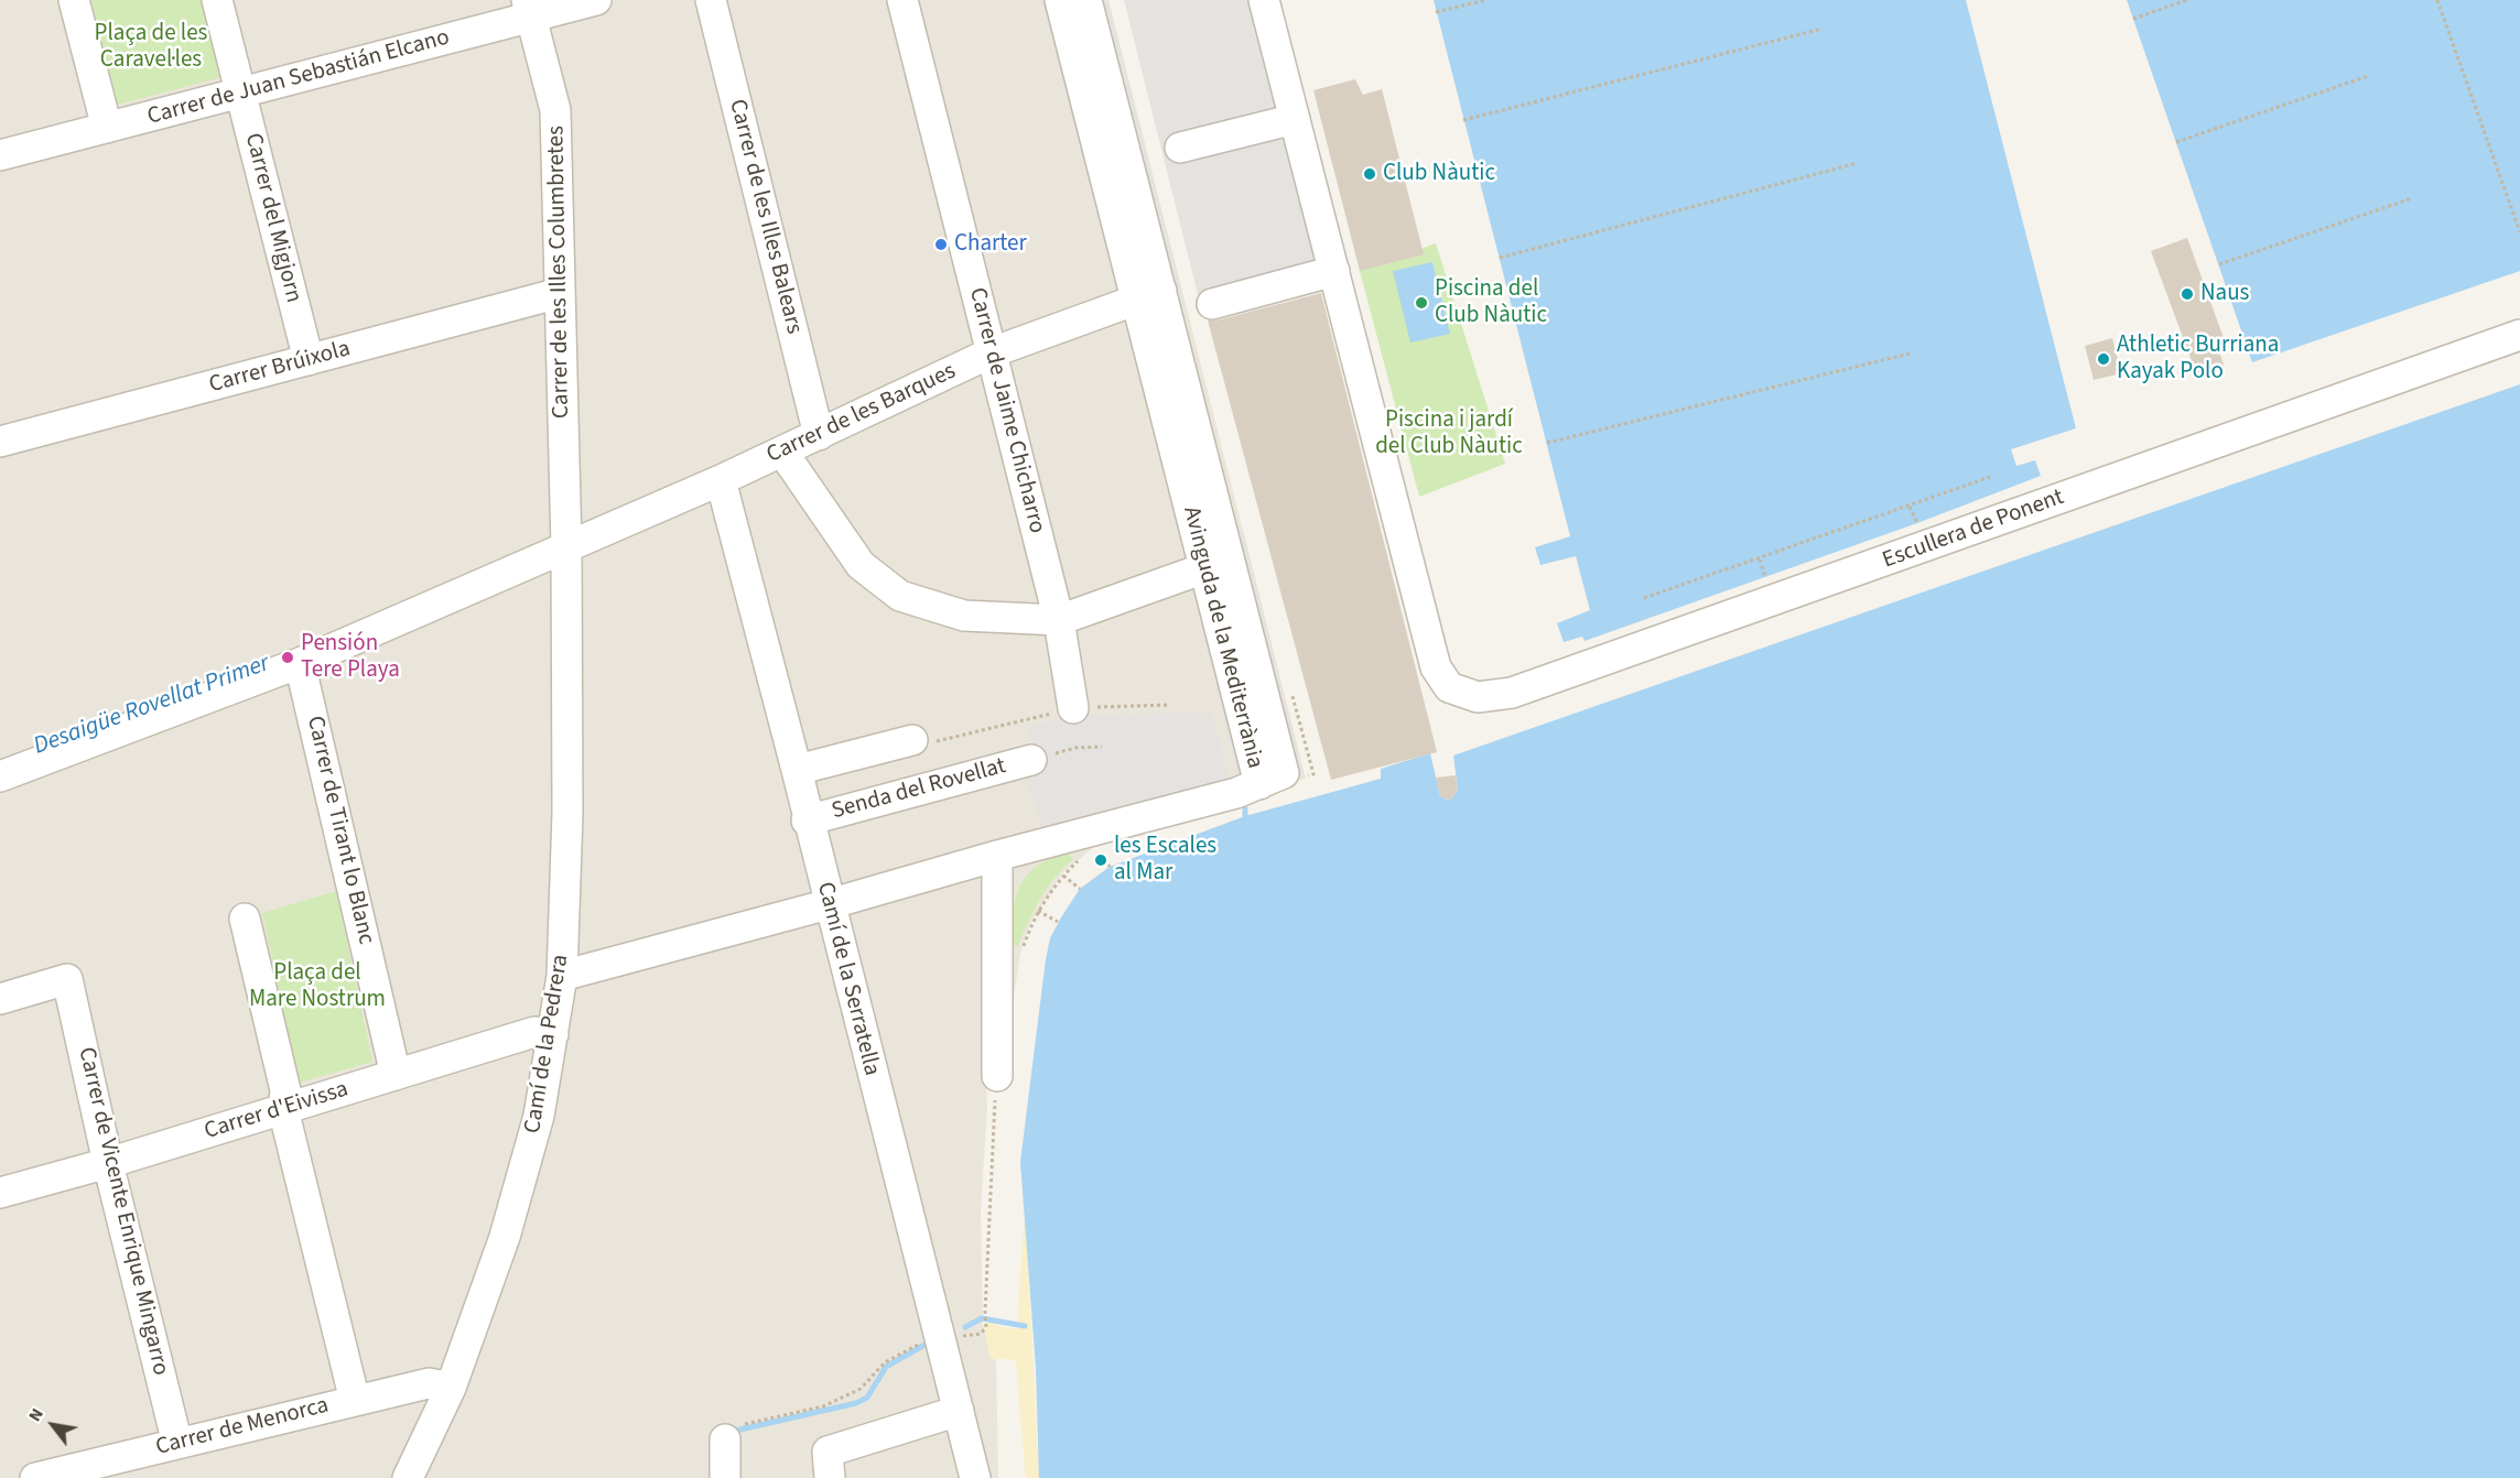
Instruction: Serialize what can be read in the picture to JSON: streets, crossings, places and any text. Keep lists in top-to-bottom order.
{
  "streets": {
    "street": [
      "Carrer de Juan Sebastián Elcano",
      "Carrer de les Illes Balears",
      "Carrer del Migjorn",
      "Carrer de les Illes Columbretes",
      "Carrer Brúixola",
      "Carrer de Jaime Chicharro",
      "Carrer de les Barques",
      "Escullera de Ponent",
      "Avinguda de la Mediterrània",
      "Senda del Rovellat",
      "Carrer de Tirant lo Blanc",
      "Camí de la Serratella",
      "Camí de la Pedrera",
      "Carrer d'Eivissa",
      "Carrer de Vicente Enrique Mingarro",
      "Carrer de Menorca"
    ]
  },
  "crossings": [
    ["Carrer de Juan Sebastián Elcano", "Carrer del Migjorn"],
    ["Carrer de Juan Sebastián Elcano", "Carrer de les Illes Columbretes"],
    ["Carrer de les Illes Balears", "Carrer de les Barques"],
    ["Carrer del Migjorn", "Carrer Brúixola"],
    ["Carrer de les Illes Columbretes", "Carrer Brúixola"],
    ["Carrer de les Illes Columbretes", "Carrer de les Barques"],
    ["Carrer de les Illes Columbretes", "Camí de la Pedrera"],
    ["Carrer de Jaime Chicharro", "Carrer de les Barques"],
    ["Carrer de les Barques", "Avinguda de la Mediterrània"],
    ["Carrer de les Barques", "Carrer de Tirant lo Blanc"],
    ["Carrer de les Barques", "Camí de la Serratella"],
    ["Carrer de les Barques", "Camí de la Pedrera"],
    ["Senda del Rovellat", "Camí de la Serratella"],
    ["Carrer de Tirant lo Blanc", "Carrer d'Eivissa"],
    ["Camí de la Pedrera", "Carrer d'Eivissa"],
    ["Camí de la Pedrera", "Carrer de Menorca"],
    ["Carrer d'Eivissa", "Carrer de Vicente Enrique Mingarro"],
    ["Carrer de Vicente Enrique Mingarro", "Carrer de Menorca"]
  ],
  "water": ["Desaigüe Rovellat Primer"],
  "parks": ["Plaça de les Caravel·les", "Piscina i jardí del Club Nàutic", "Plaça del Mare Nostrum"],
  "places": [
    "Club Nàutic",
    "Charter",
    "Naus",
    "Piscina del Club Nàutic",
    "Athletic Burriana Kayak Polo",
    "Pensión Tere Playa",
    "les Escales al Mar"
  ],
  "north": "top left"
}
